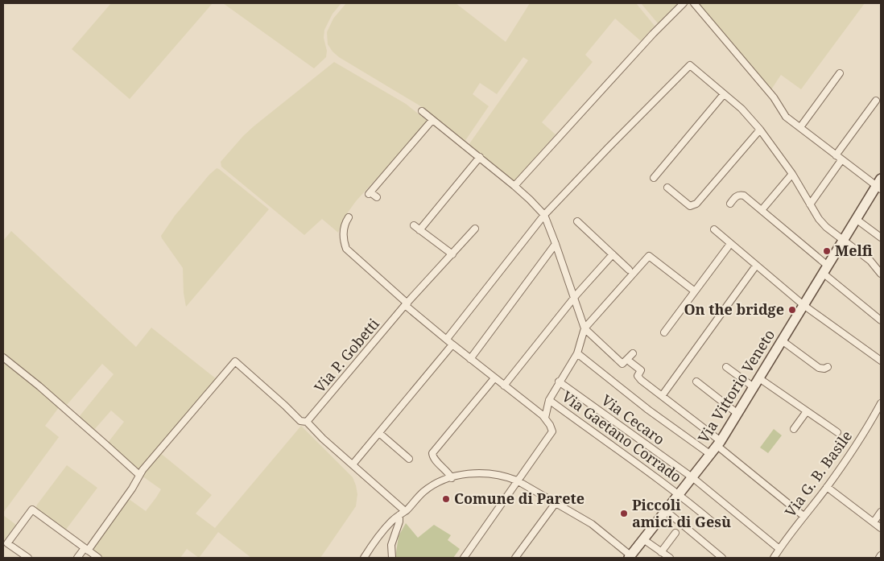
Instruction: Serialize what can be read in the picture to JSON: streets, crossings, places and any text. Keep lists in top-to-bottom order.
{
  "streets": {
    "street": [
      "Via P. Gobetti",
      "Via Vittorio Veneto",
      "Via Cecaro",
      "Via Gaetano Corrado",
      "Via G. B. Basile"
    ]
  },
  "crossings": [
    ["Via Vittorio Veneto", "Via Cecaro"],
    ["Via Vittorio Veneto", "Via Gaetano Corrado"],
    ["Via Cecaro", "Via G. B. Basile"]
  ],
  "places": [
    "Melfi",
    "On the bridge",
    "Comune di Parete",
    "Piccoli amici di Gesù"
  ]
}
